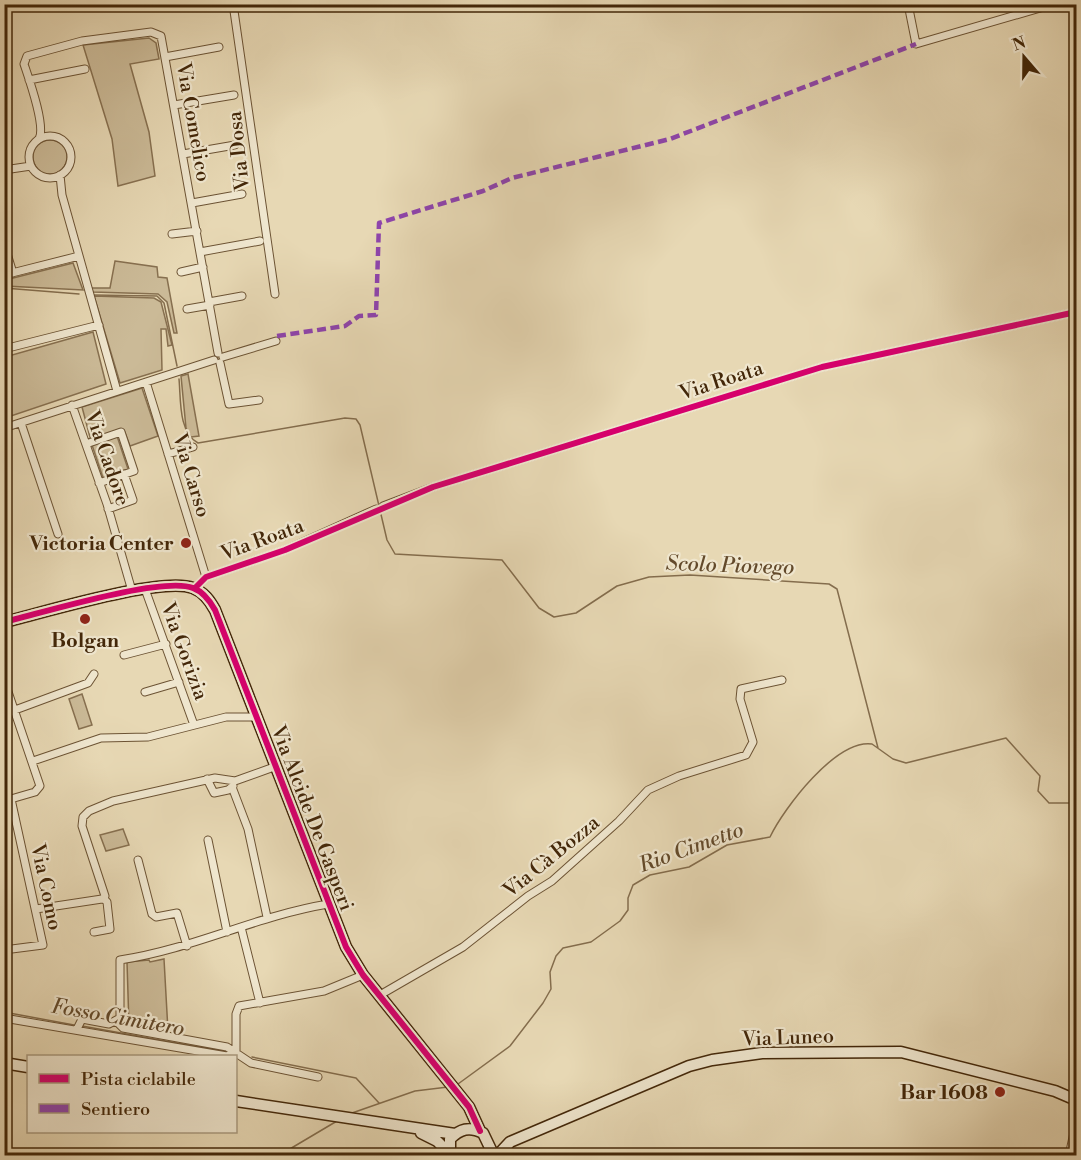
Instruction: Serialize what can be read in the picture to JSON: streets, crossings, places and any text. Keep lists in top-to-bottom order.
{
  "streets": {
    "street": [
      "Via Comelico",
      "Via Dosa",
      "Via Roata",
      "Via Cadore",
      "Via Carso",
      "Via Gorizia",
      "Via Alcide De Gasperi",
      "Via Cà Bozza",
      "Via Como",
      "Via Luneo"
    ]
  },
  "crossings": [
    ["Via Roata", "Via Carso"],
    ["Via Roata", "Via Alcide De Gasperi"],
    ["Via Alcide De Gasperi", "Via Cà Bozza"]
  ],
  "water": ["Scolo Piovego", "Rio Cimetto", "Fosso Cimitero"],
  "places": ["Victoria Center", "Bolgan", "Bar 1608"],
  "legend": ["Pista ciclabile", "Sentiero"],
  "north": "top"
}
